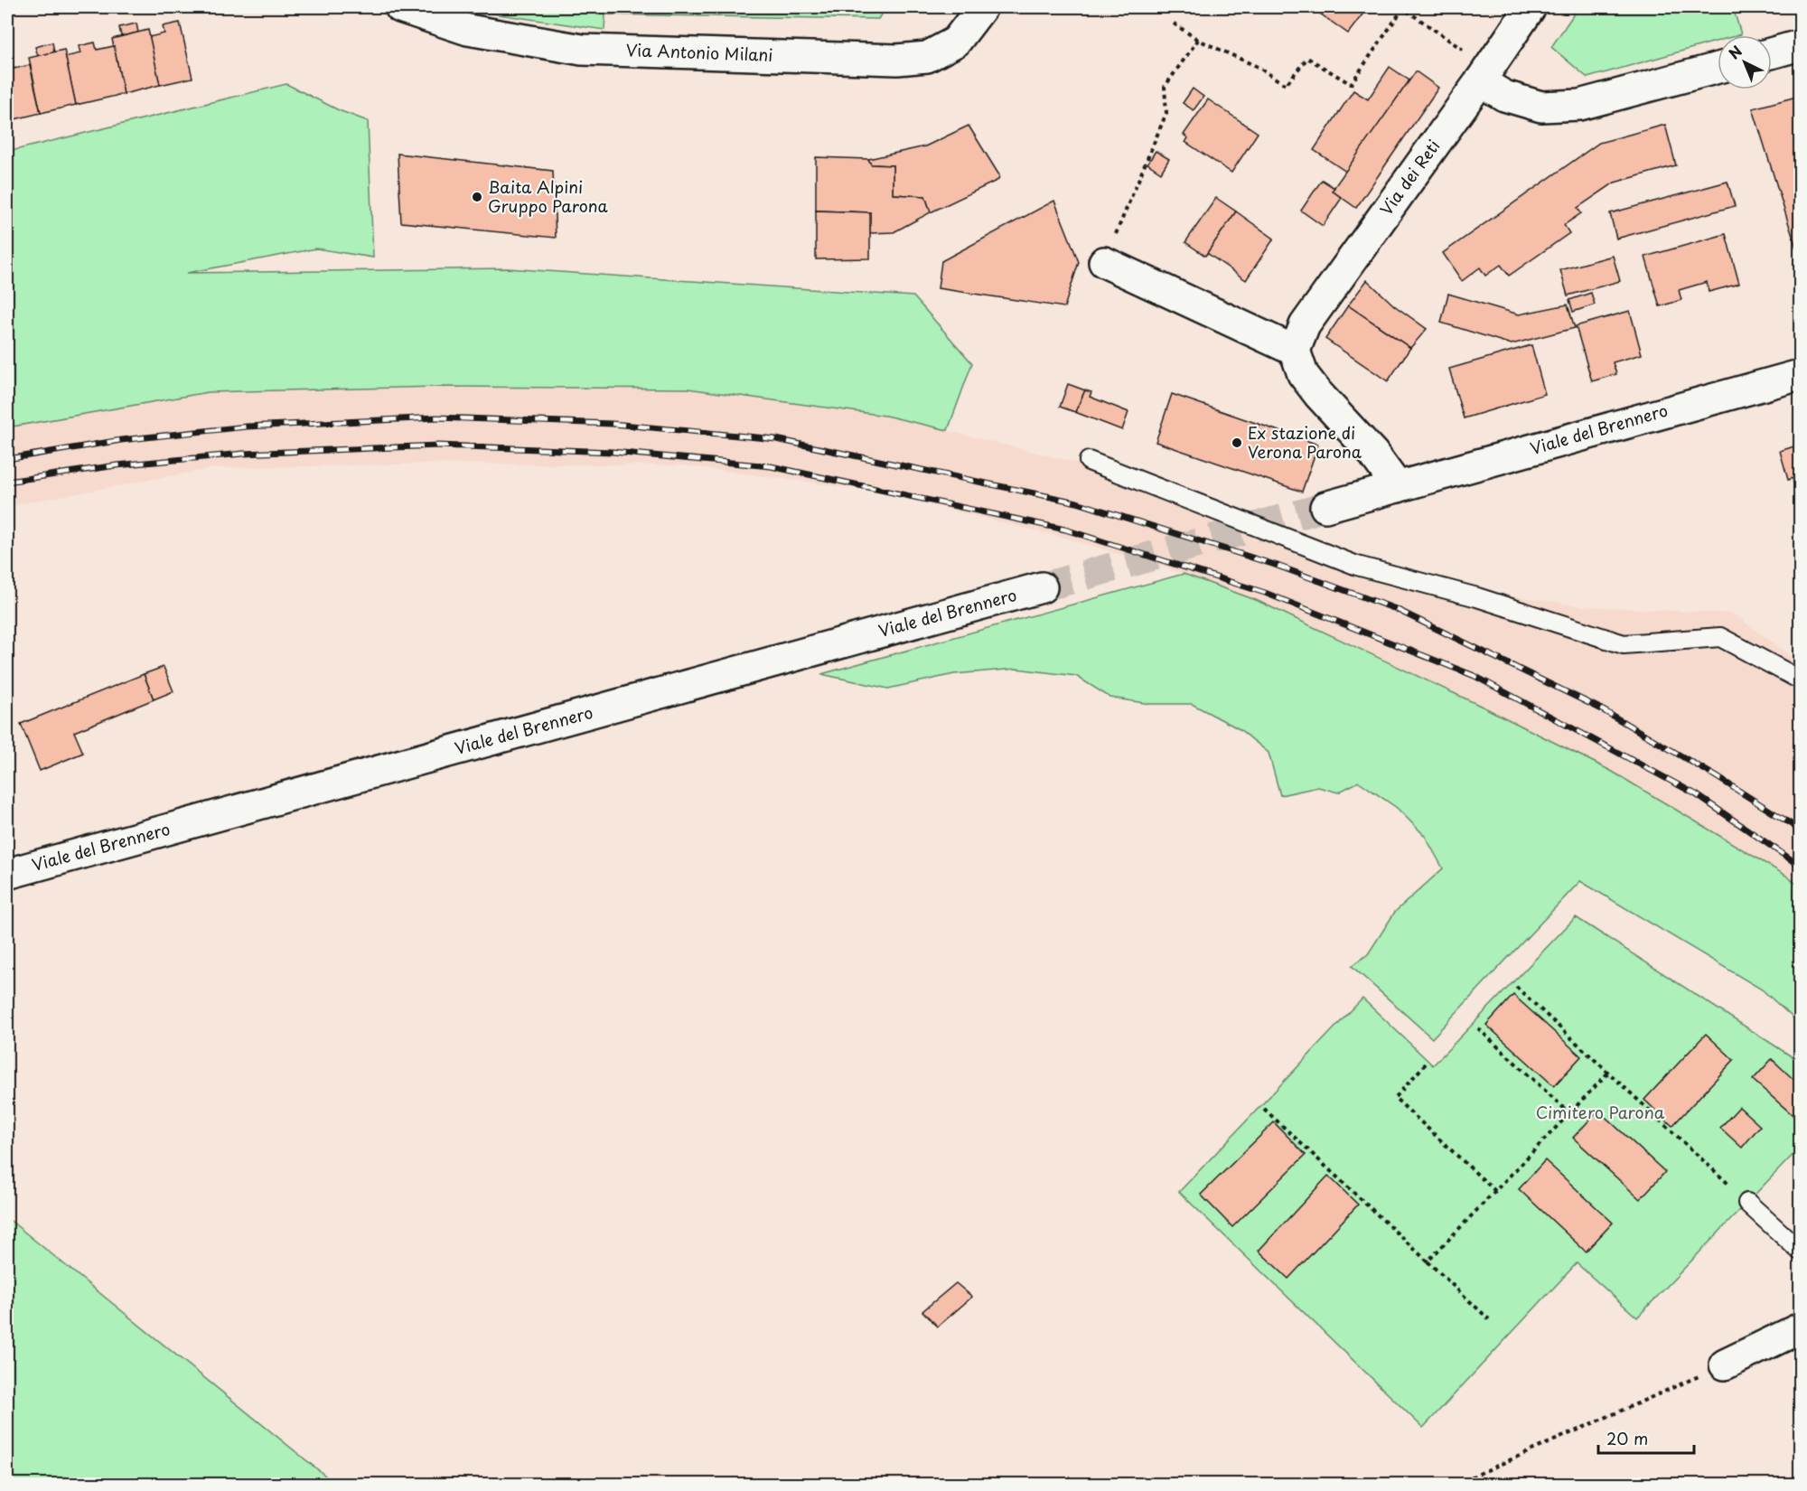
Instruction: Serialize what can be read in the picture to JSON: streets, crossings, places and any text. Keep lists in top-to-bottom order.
{
  "streets": {
    "street": ["Via Antonio Milani", "Via dei Reti", "Viale del Brennero"]
  },
  "parks": ["Cimitero Parona"],
  "places": ["Baita Alpini Gruppo Parona", "Ex stazione di Verona Parona"],
  "scale_bar": "20 m",
  "north": "top left"
}
